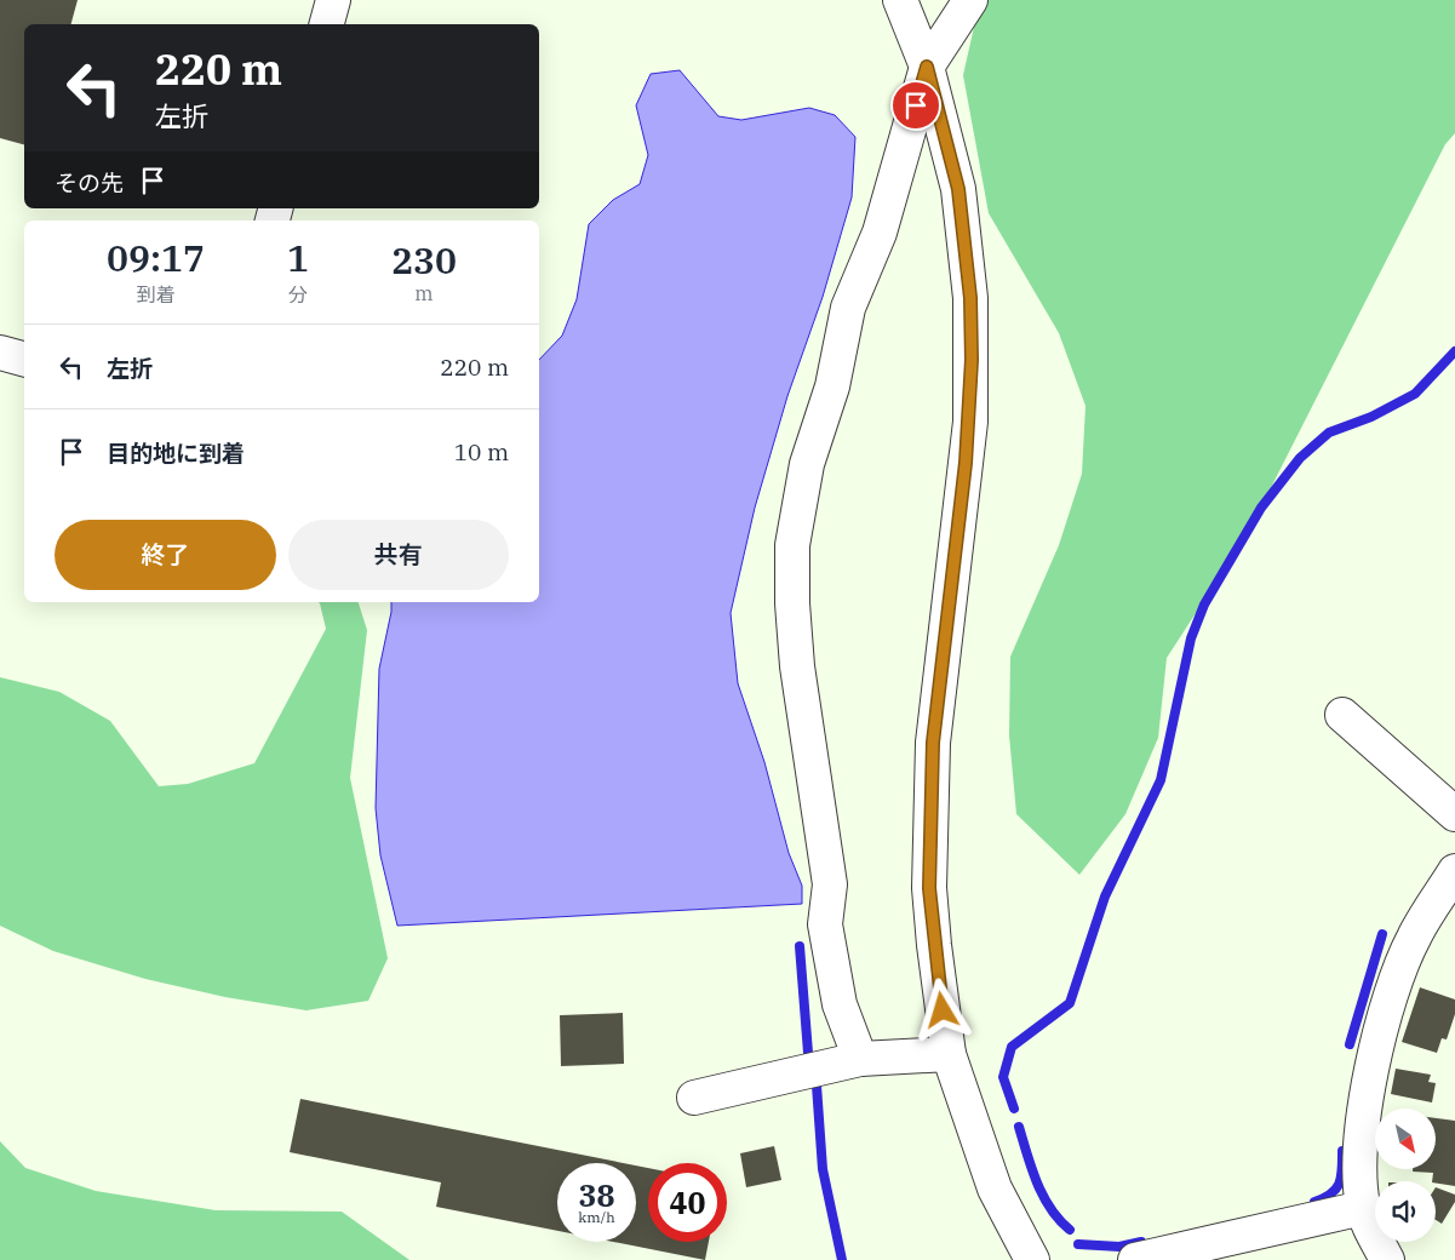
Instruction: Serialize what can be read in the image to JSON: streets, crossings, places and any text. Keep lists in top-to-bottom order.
{
  "north": "bottom right",
  "page": {
    "turn": ["220 m", "左折"],
    "then": "その先",
    "eta": [
      "09:17",
      "到着",
      "1",
      "分",
      "230",
      "m"
    ],
    "list": [
      {
        "name": "左折",
        "value": "220 m"
      },
      {
        "name": "目的地に到着",
        "value": "10 m"
      }
    ],
    "buttons": ["終了", "共有"],
    "speed": "38 km/h",
    "limit": "40"
  }
}
